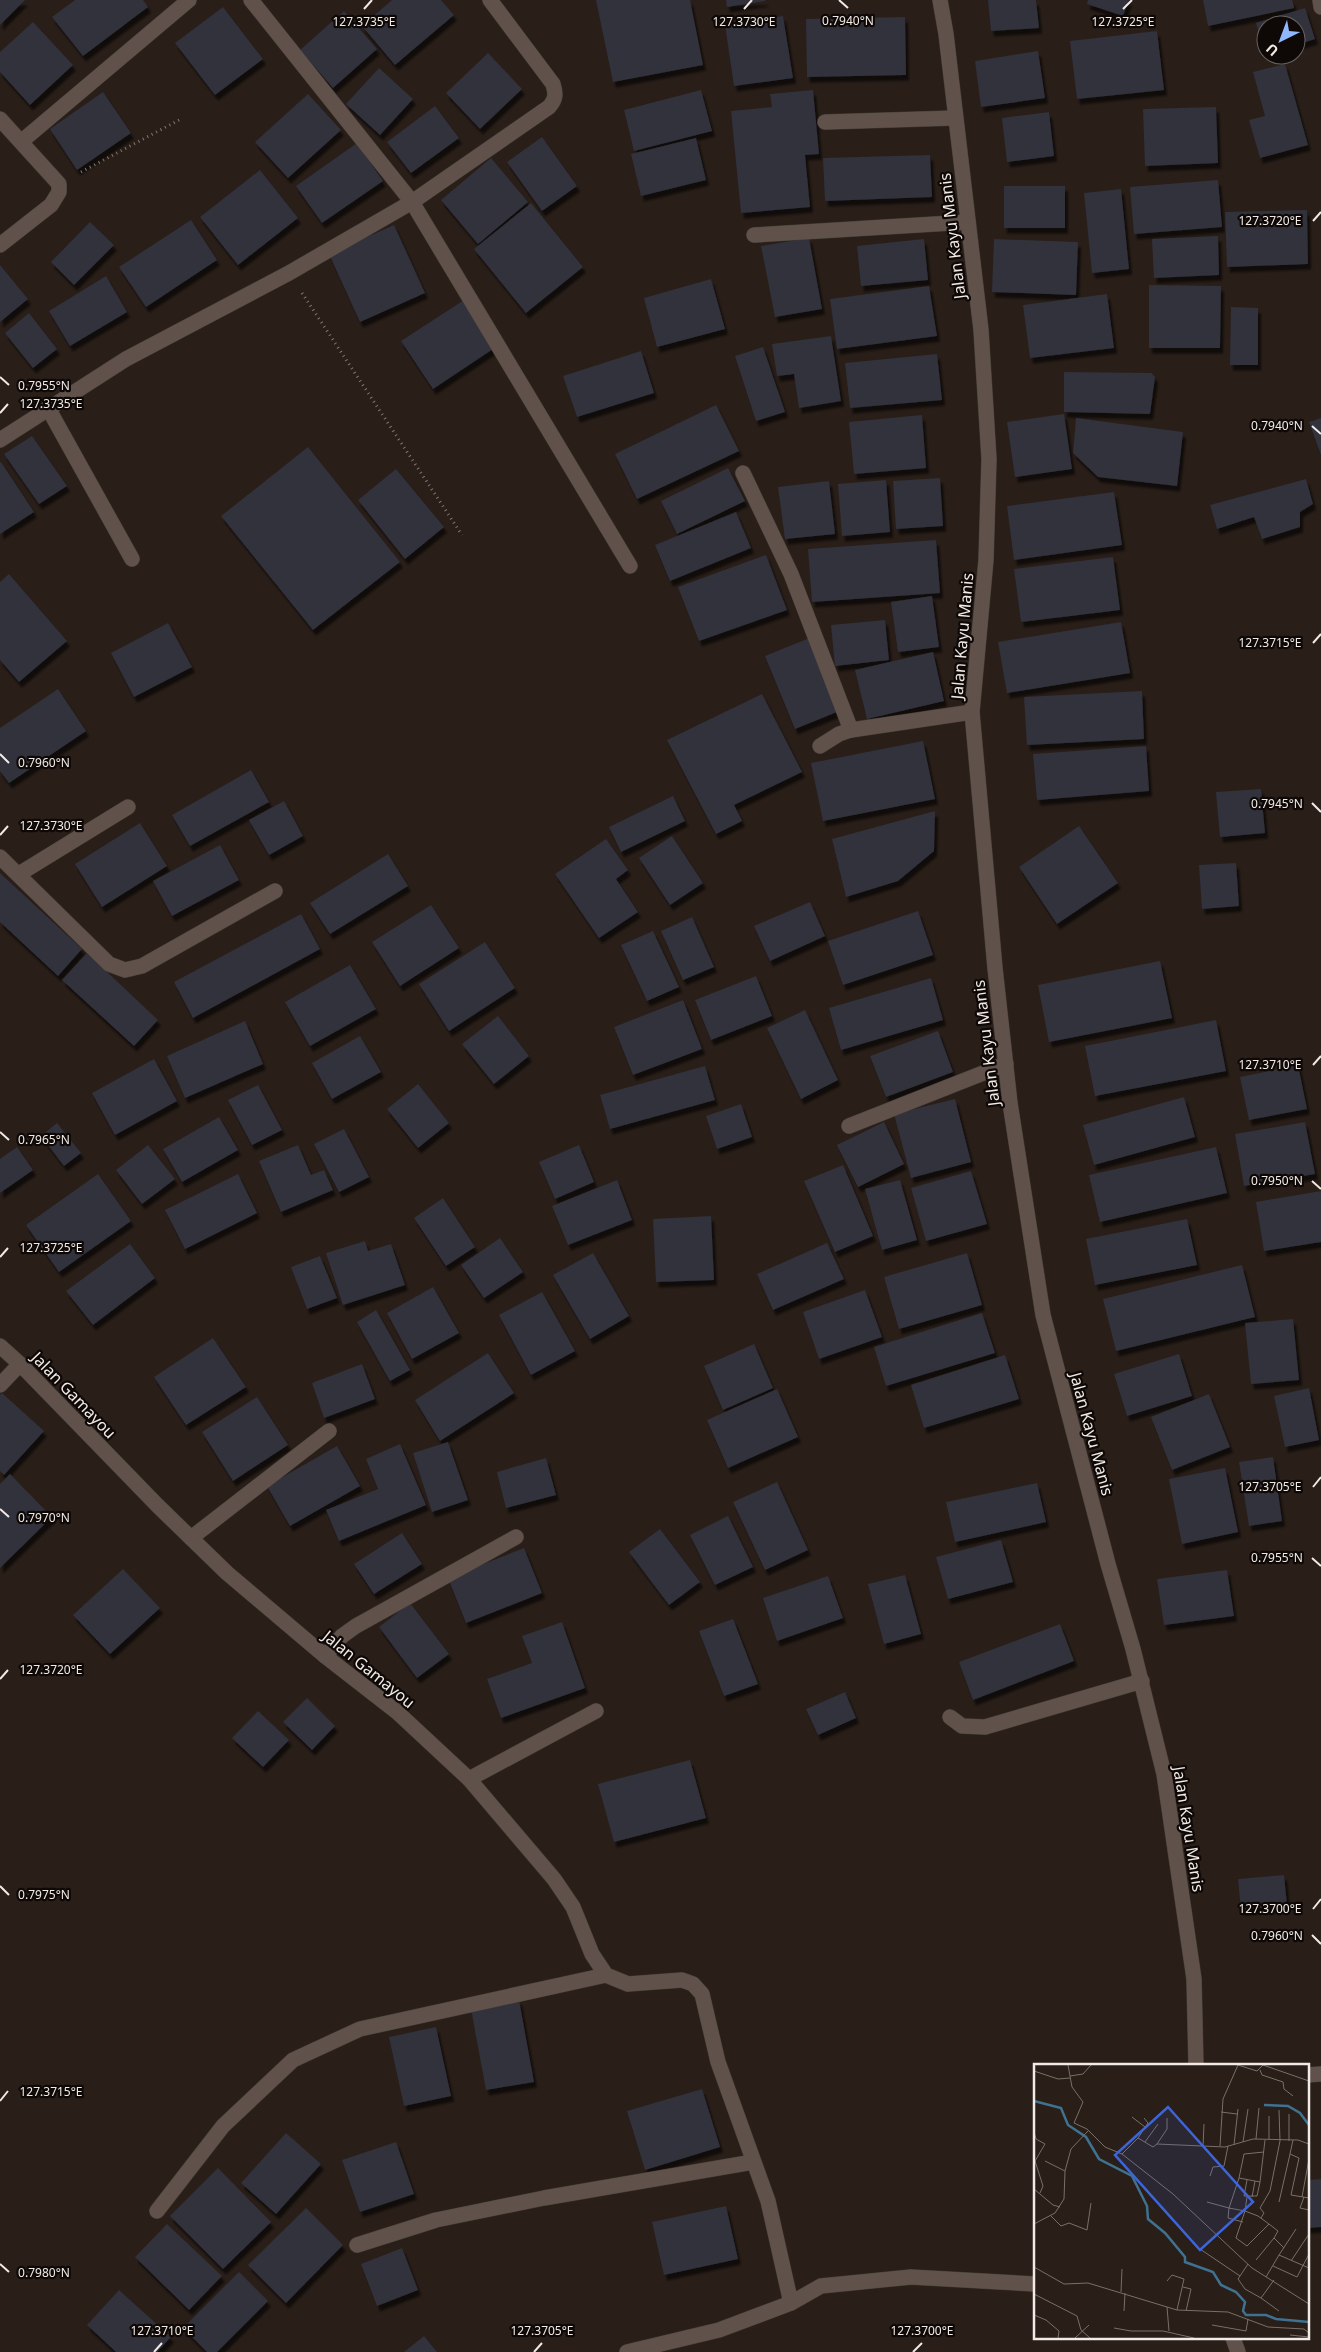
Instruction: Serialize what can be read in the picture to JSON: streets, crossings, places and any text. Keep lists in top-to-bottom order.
{
  "streets": {
    "street": ["Jalan Kayu Manis", "Jalan Gamayou"]
  },
  "north": "bottom left",
  "coordinates": [
    "0.7940°N",
    "127.3735°E",
    "127.3730°E",
    "127.3725°E",
    "127.3720°E",
    "0.7955°N",
    "127.3715°E",
    "0.7960°N",
    "0.7945°N",
    "127.3710°E",
    "0.7965°N",
    "0.7950°N",
    "127.3705°E",
    "0.7970°N",
    "0.7975°N",
    "127.3700°E",
    "0.7980°N"
  ]
}
